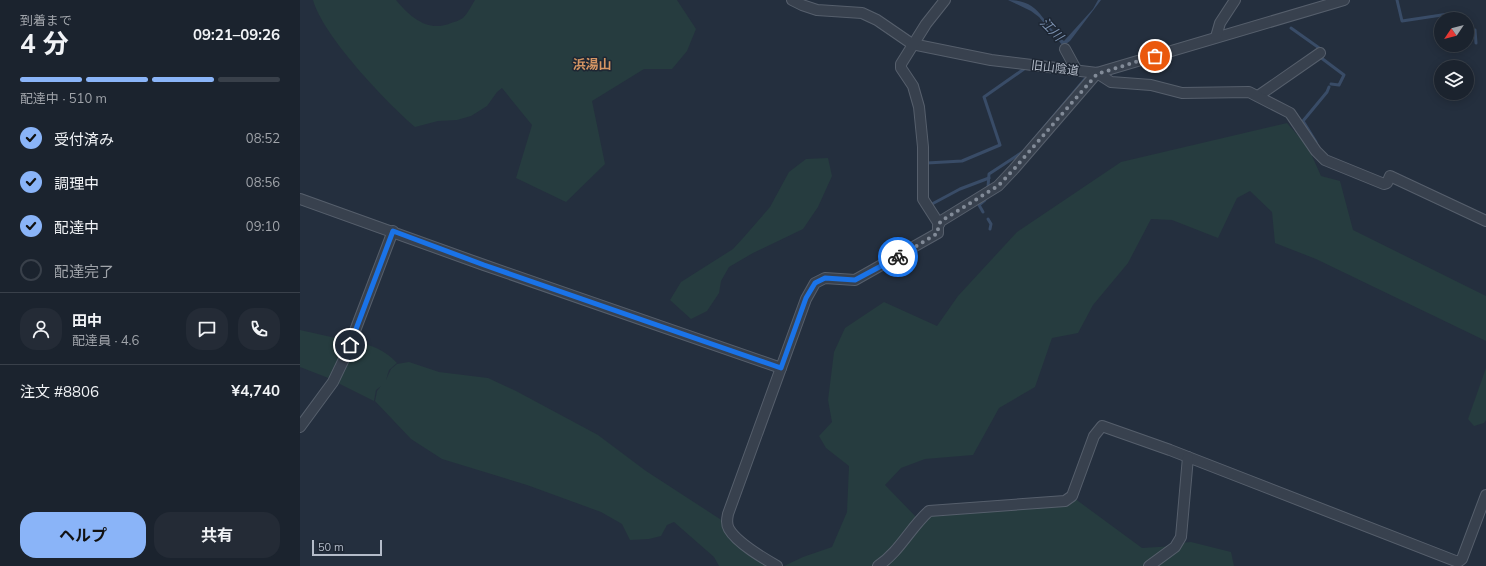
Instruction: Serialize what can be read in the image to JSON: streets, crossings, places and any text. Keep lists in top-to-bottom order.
{
  "streets": {
    "street": ["旧山陰道"]
  },
  "districts": ["浜湯山"],
  "water": ["江川"],
  "scale_bar": "50 m",
  "north": "bottom left",
  "page": {
    "heading": ["4 分", "到着まで", "09:21–09:26"],
    "panel": [
      "田中",
      "配達員 · 4.6",
      "注文 #8806",
      "¥4,740"
    ],
    "bar": "配達中 · 510 m",
    "list": [
      ["受付済み", "08:52"],
      ["調理中", "08:56"],
      ["配達中", "09:10"],
      "配達完了"
    ],
    "buttons": ["ヘルプ", "共有"],
    "scale": "50 m"
  }
}
